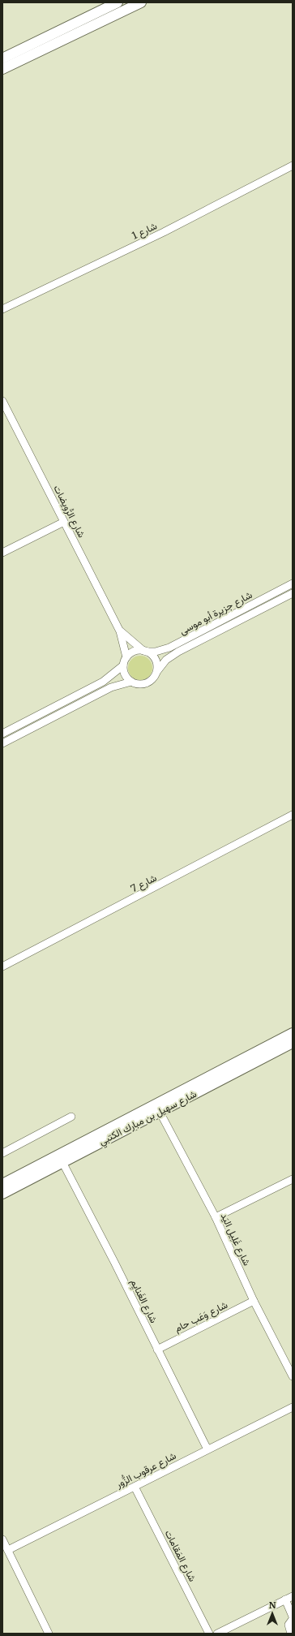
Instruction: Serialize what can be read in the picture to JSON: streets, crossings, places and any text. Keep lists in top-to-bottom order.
{
  "streets": {
    "street": [
      "شارع 1",
      "شارع الرُّويضات",
      "شارع جزيرة أبو موسى",
      "شارع 7",
      "شارع سهيل بن مبارك الكتبي",
      "شارع غَلِيل اليَد",
      "شارع الغَنايِم",
      "شارع وَعَب حام",
      "شارع عرقوب الزُّور",
      "شارع المَقامات"
    ]
  },
  "crossings": [
    ["شارع الرُّويضات", "شارع جزيرة أبو موسى"],
    ["شارع سهيل بن مبارك الكتبي", "شارع غَلِيل اليَد"],
    ["شارع سهيل بن مبارك الكتبي", "شارع الغَنايِم"],
    ["شارع غَلِيل اليَد", "شارع وَعَب حام"],
    ["شارع الغَنايِم", "شارع وَعَب حام"],
    ["شارع الغَنايِم", "شارع عرقوب الزُّور"],
    ["شارع عرقوب الزُّور", "شارع المَقامات"]
  ],
  "north": "top"
}
